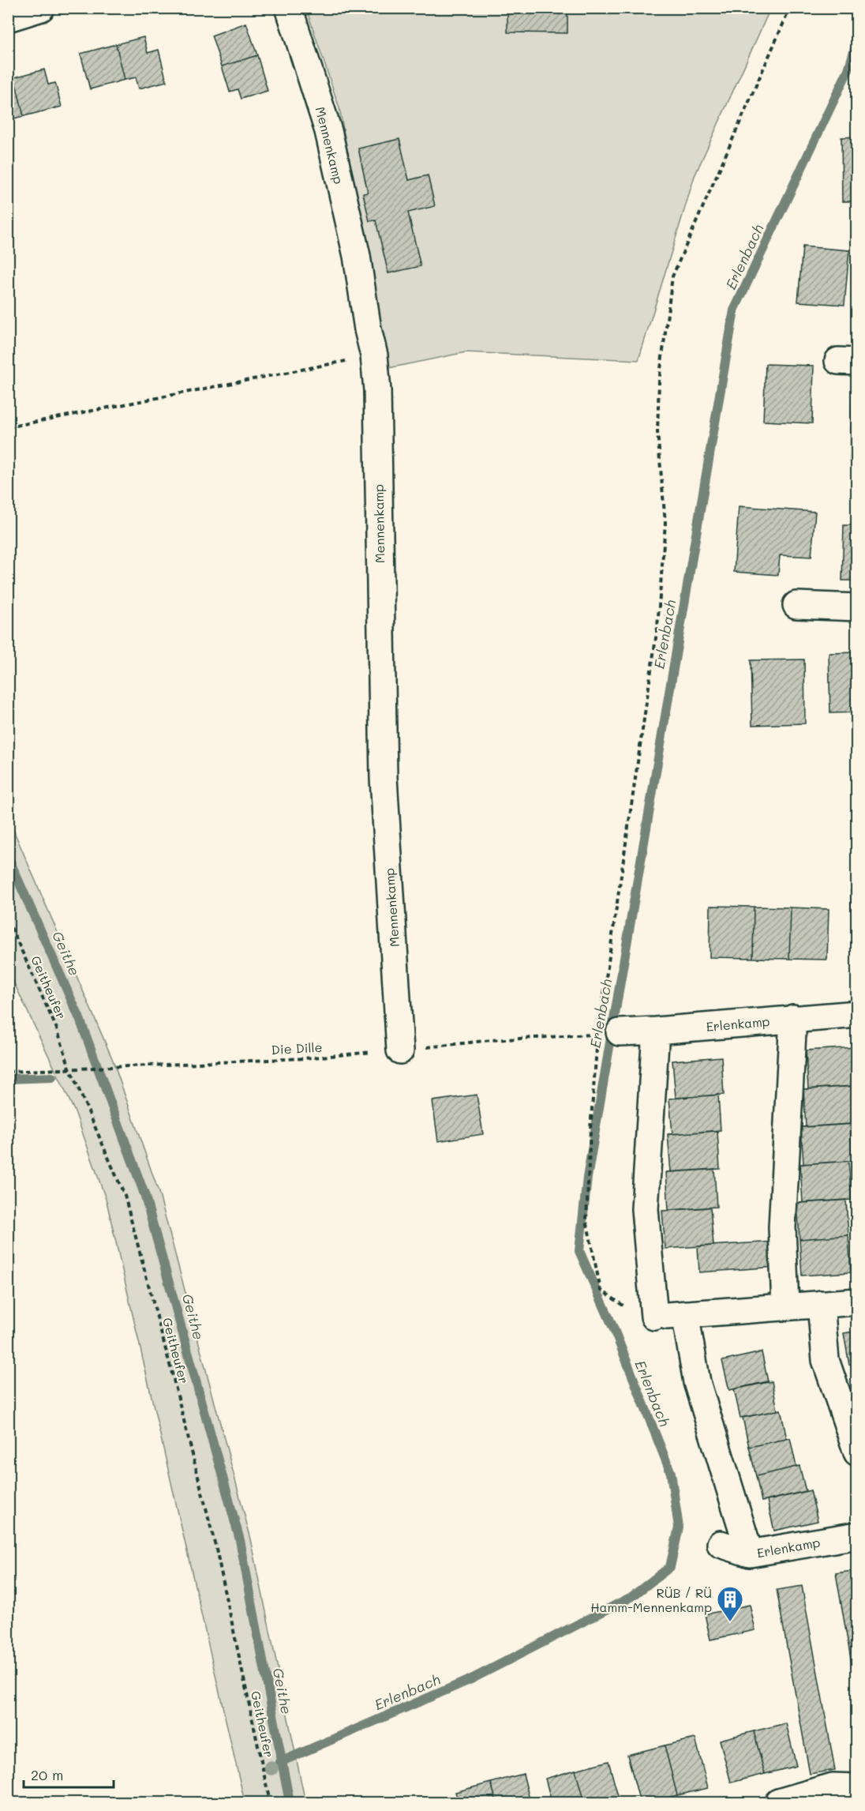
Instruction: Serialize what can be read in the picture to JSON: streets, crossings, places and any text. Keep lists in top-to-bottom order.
{
  "streets": {
    "street": ["Mennenkamp", "Erlenkamp"],
    "path": ["Geitheufer", "Die Dille"]
  },
  "crossings": [
    ["Mennenkamp", "Die Dille"],
    ["Geitheufer", "Die Dille"]
  ],
  "water": ["Erlenbach", "Geithe"],
  "places": {
    "building": ["RÜB / RÜ Hamm-Mennenkamp"]
  },
  "scale_bar": "20 m"
}
